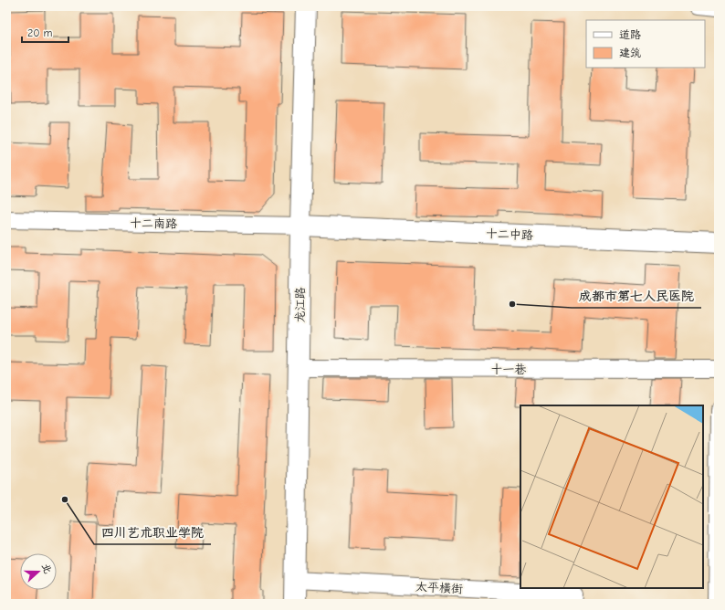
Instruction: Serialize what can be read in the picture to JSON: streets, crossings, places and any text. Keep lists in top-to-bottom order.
{
  "streets": {
    "street": [
      "十二南路",
      "十二中路",
      "龙江路",
      "十一巷",
      "太平横街"
    ]
  },
  "crossings": [
    ["十二南路", "十二中路"],
    ["十二南路", "龙江路"],
    ["十二中路", "龙江路"],
    ["龙江路", "十一巷"],
    ["龙江路", "太平横街"]
  ],
  "places": ["成都市第七人民医院", "四川艺术职业学院"],
  "legend": ["道路", "建筑"],
  "scale_bar": "20 m",
  "north": "right"
}
